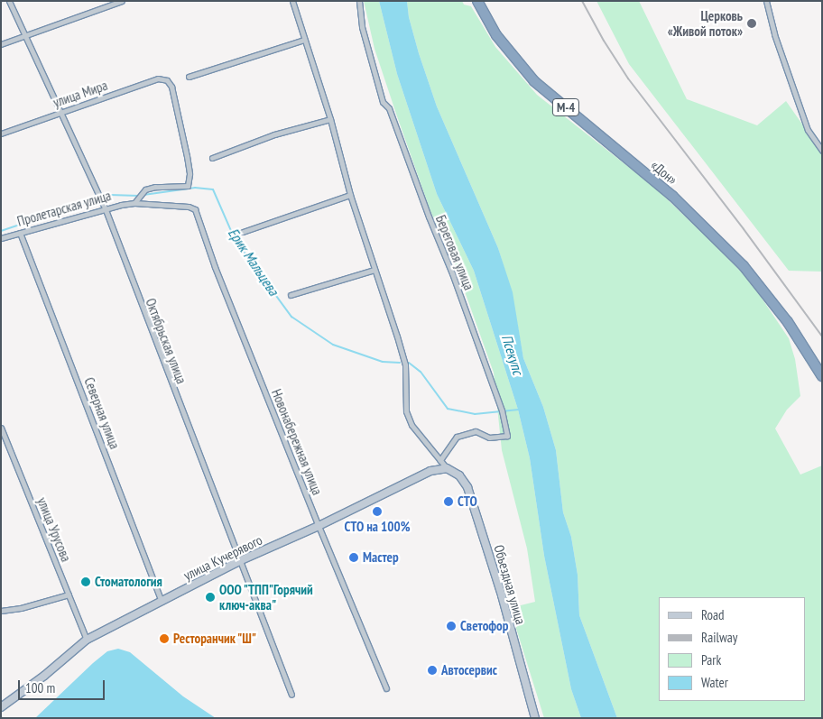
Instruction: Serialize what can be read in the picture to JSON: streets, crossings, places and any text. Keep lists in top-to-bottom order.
{
  "streets": {
    "highway": ["М-4", "«Дон»"],
    "street": [
      "улица Мира",
      "Пролетарская улица",
      "Береговая улица",
      "Октябрьская улица",
      "Северная улица",
      "Новонабережная улица",
      "улица Урусова",
      "улица Кучерявого",
      "Объездная улица"
    ]
  },
  "crossings": [
    ["улица Мира", "Пролетарская улица"],
    ["улица Мира", "Октябрьская улица"],
    ["Пролетарская улица", "Октябрьская улица"],
    ["Пролетарская улица", "Северная улица"],
    ["Пролетарская улица", "Новонабережная улица"],
    ["Октябрьская улица", "улица Кучерявого"],
    ["Северная улица", "улица Кучерявого"],
    ["Новонабережная улица", "улица Кучерявого"],
    ["улица Урусова", "улица Кучерявого"],
    ["улица Кучерявого", "Объездная улица"]
  ],
  "water": ["Ерик Мальцева", "Псекупс"],
  "places": [
    "Церковь «Живой поток»",
    "СТО",
    "СТО на 100%",
    "Мастер",
    "Стоматология",
    "ООО \"ТПП\"Горячий ключ-аква\"",
    "Светофор",
    "Ресторанчик \"Ш\"",
    "Автосервис"
  ],
  "legend": [
    "Road",
    "Railway",
    "Park",
    "Water"
  ],
  "scale_bar": "100 m"
}
